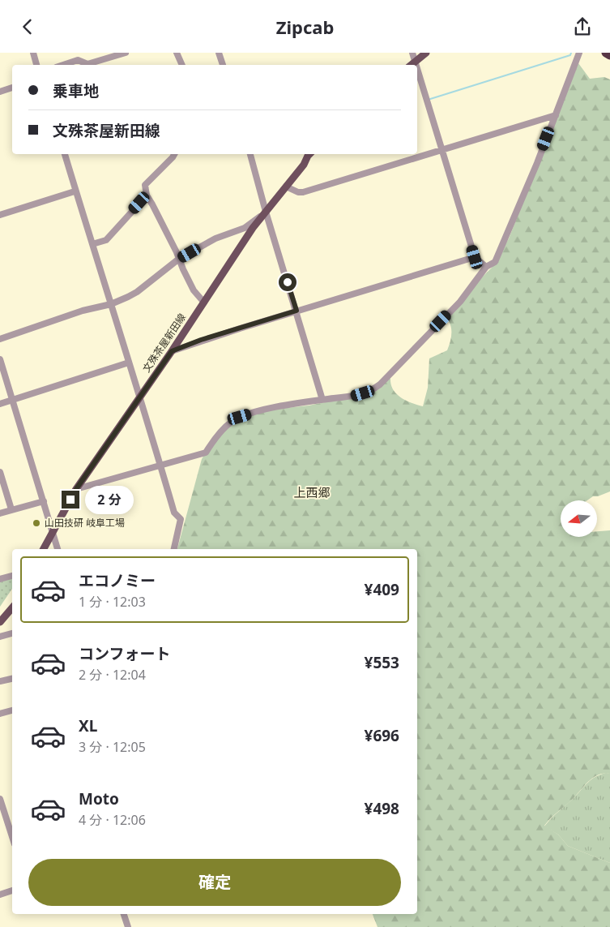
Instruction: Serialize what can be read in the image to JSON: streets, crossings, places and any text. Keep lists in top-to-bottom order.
{
  "streets": {
    "main road": ["文殊茶屋新田線"]
  },
  "districts": ["上西郷"],
  "places": ["山田技研 岐阜工場"],
  "north": "left",
  "page": {
    "header": "Zipcab",
    "banner": ["乗車地", "文殊茶屋新田線"],
    "bubble": "2 分",
    "list": [
      {
        "name": "エコノミー",
        "note": "1 分 · 12:03",
        "value": "¥409"
      },
      {
        "name": "コンフォート",
        "note": "2 分 · 12:04",
        "value": "¥553"
      },
      {
        "name": "XL",
        "note": "3 分 · 12:05",
        "value": "¥696"
      },
      {
        "name": "Moto",
        "note": "4 分 · 12:06",
        "value": "¥498"
      }
    ],
    "buttons": "確定"
  }
}
